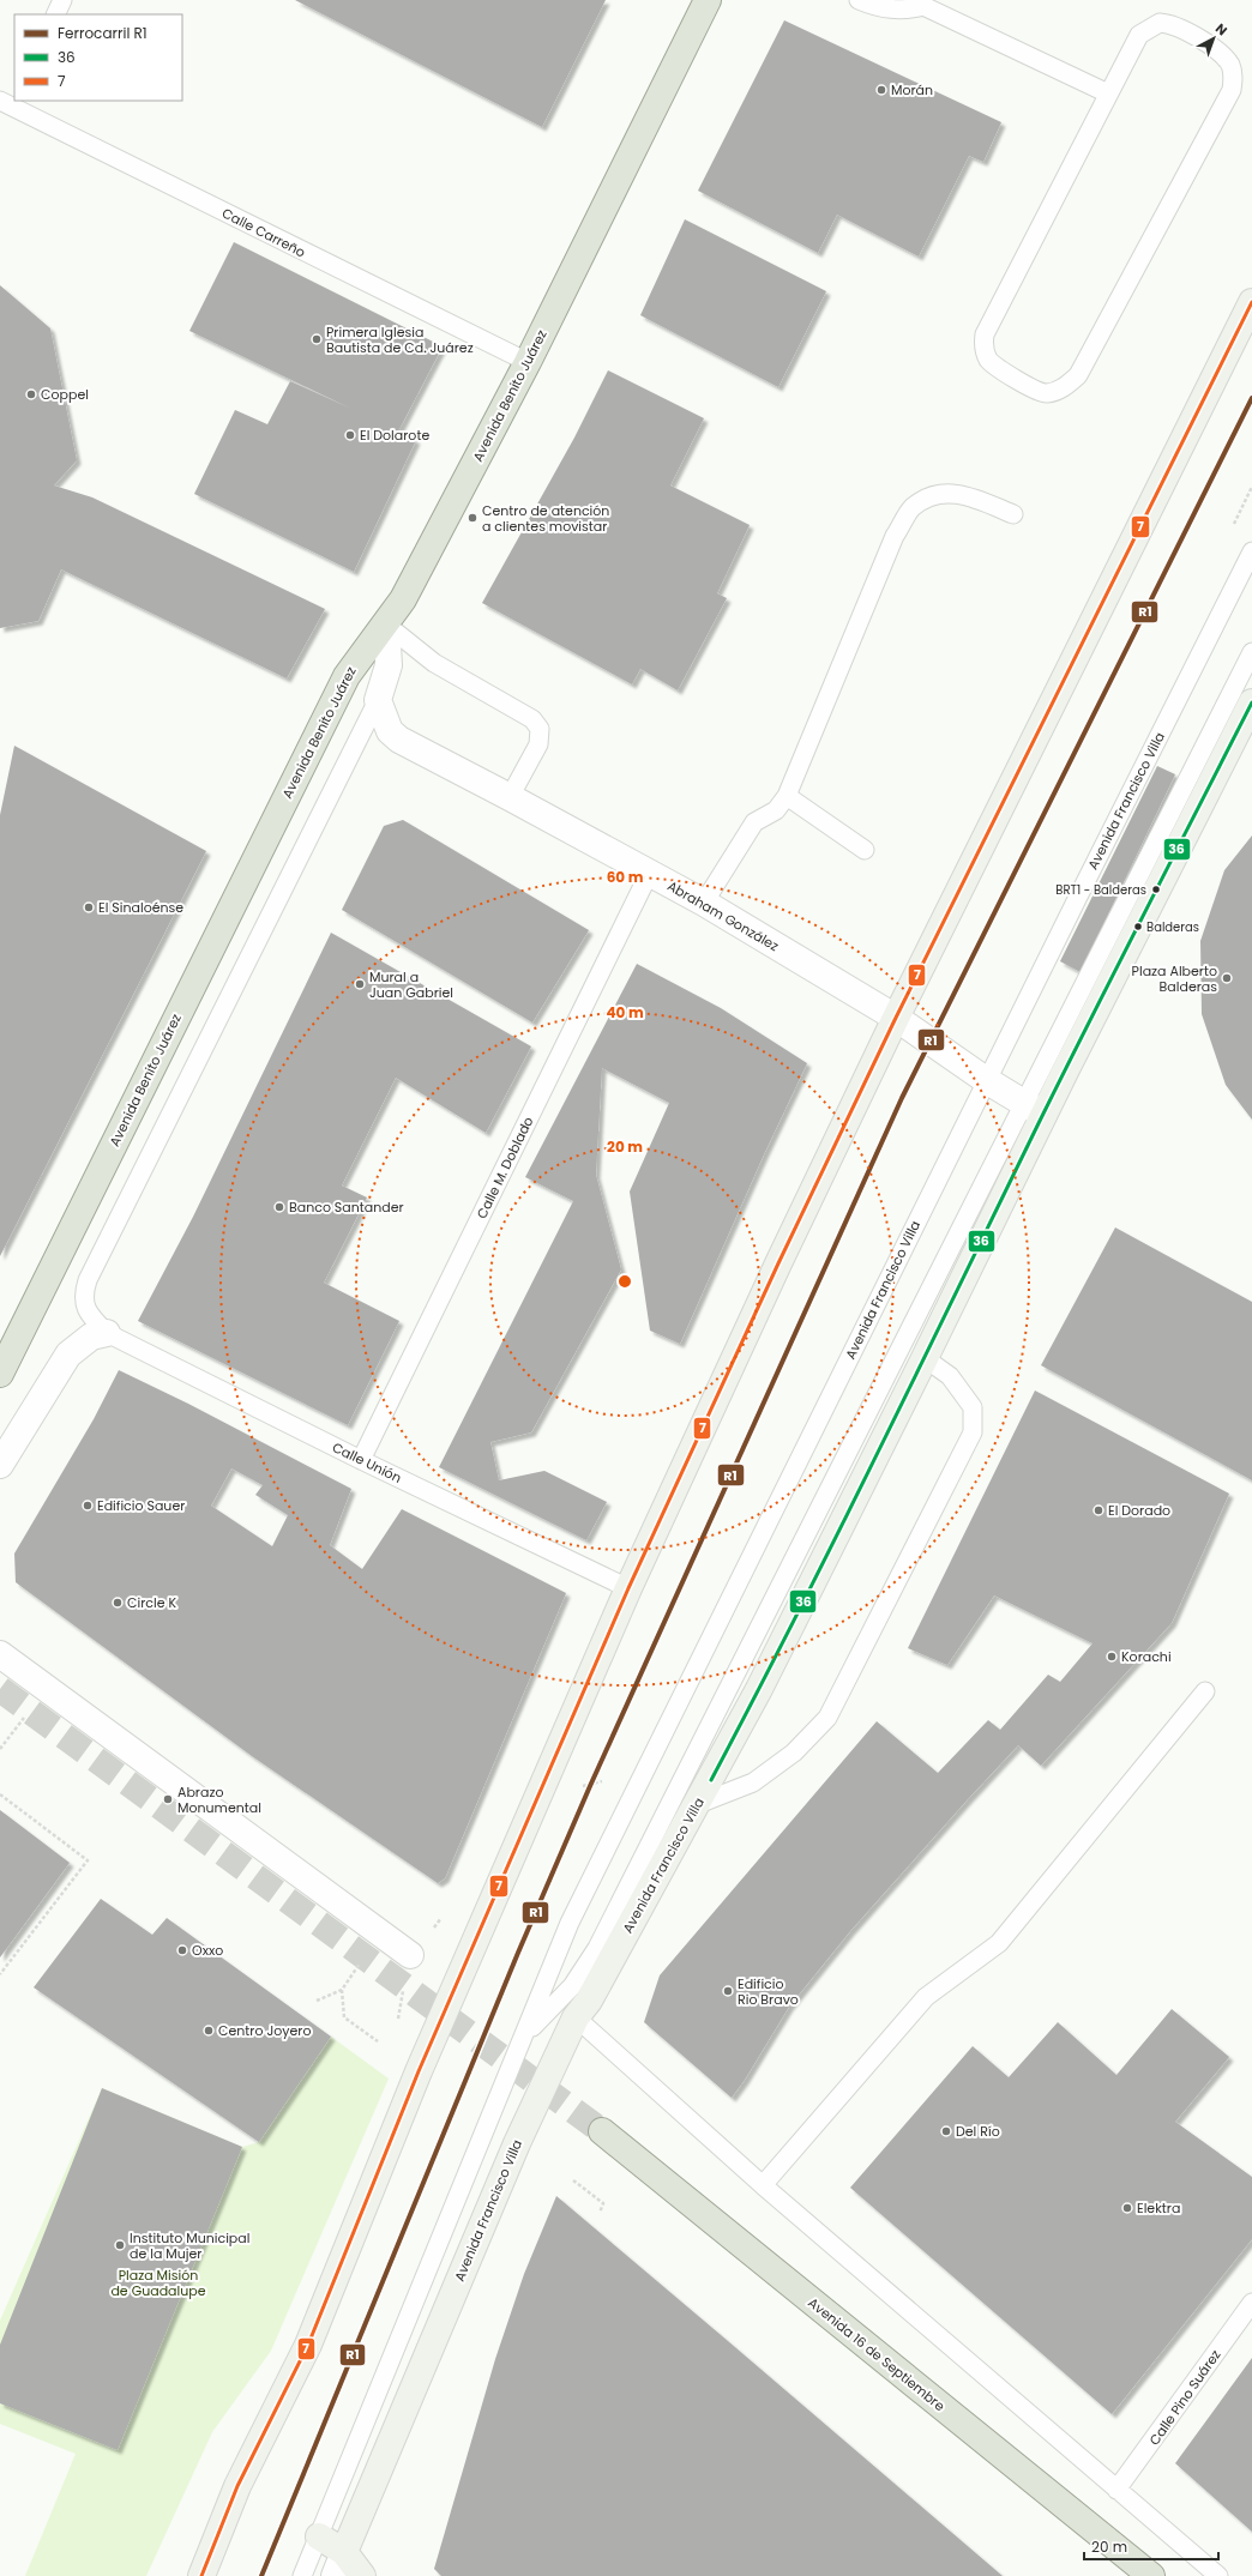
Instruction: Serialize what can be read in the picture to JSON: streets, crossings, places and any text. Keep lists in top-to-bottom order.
{
  "streets": {
    "main road": ["Avenida Benito Juárez", "Avenida Francisco Villa", "Avenida 16 de Septiembre"],
    "street": ["Abraham González"],
    "lane": [
      "Calle Carreño",
      "Calle M. Doblado",
      "Calle Unión",
      "Calle Pino Suárez"
    ]
  },
  "crossings": [
    ["Calle Carreño", "Avenida Benito Juárez"],
    ["Avenida Francisco Villa", "Abraham González"],
    ["Abraham González", "Calle M. Doblado"],
    ["Abraham González", "Calle Unión"],
    ["Calle M. Doblado", "Calle Unión"]
  ],
  "parks": ["Plaza Misión de Guadalupe"],
  "places": [
    "Morán",
    "Primera Iglesia Bautista de Cd. Juárez",
    "Coppel",
    "El Dolarote",
    "Centro de atención a clientes movistar",
    "BRT1 - Balderas",
    "El Sinaloénse",
    "Balderas",
    "Plaza Alberto Balderas",
    "Mural a Juan Gabriel",
    "Banco Santander",
    "Edificio Sauer",
    "El Dorado",
    "Circle K",
    "Korachi",
    "Abrazo Monumental",
    "Oxxo",
    "Edificio Rio Bravo",
    "Centro Joyero",
    "Del Río",
    "Elektra",
    "Instituto Municipal de la Mujer"
  ],
  "lines": ["transit line 7", "rail line R1", "transit line 36"],
  "legend": ["Ferrocarril R1", "36", "7"],
  "scale_bar": "20 m",
  "north": "top right",
  "rings": ["60 m", "40 m", "20 m"]
}
